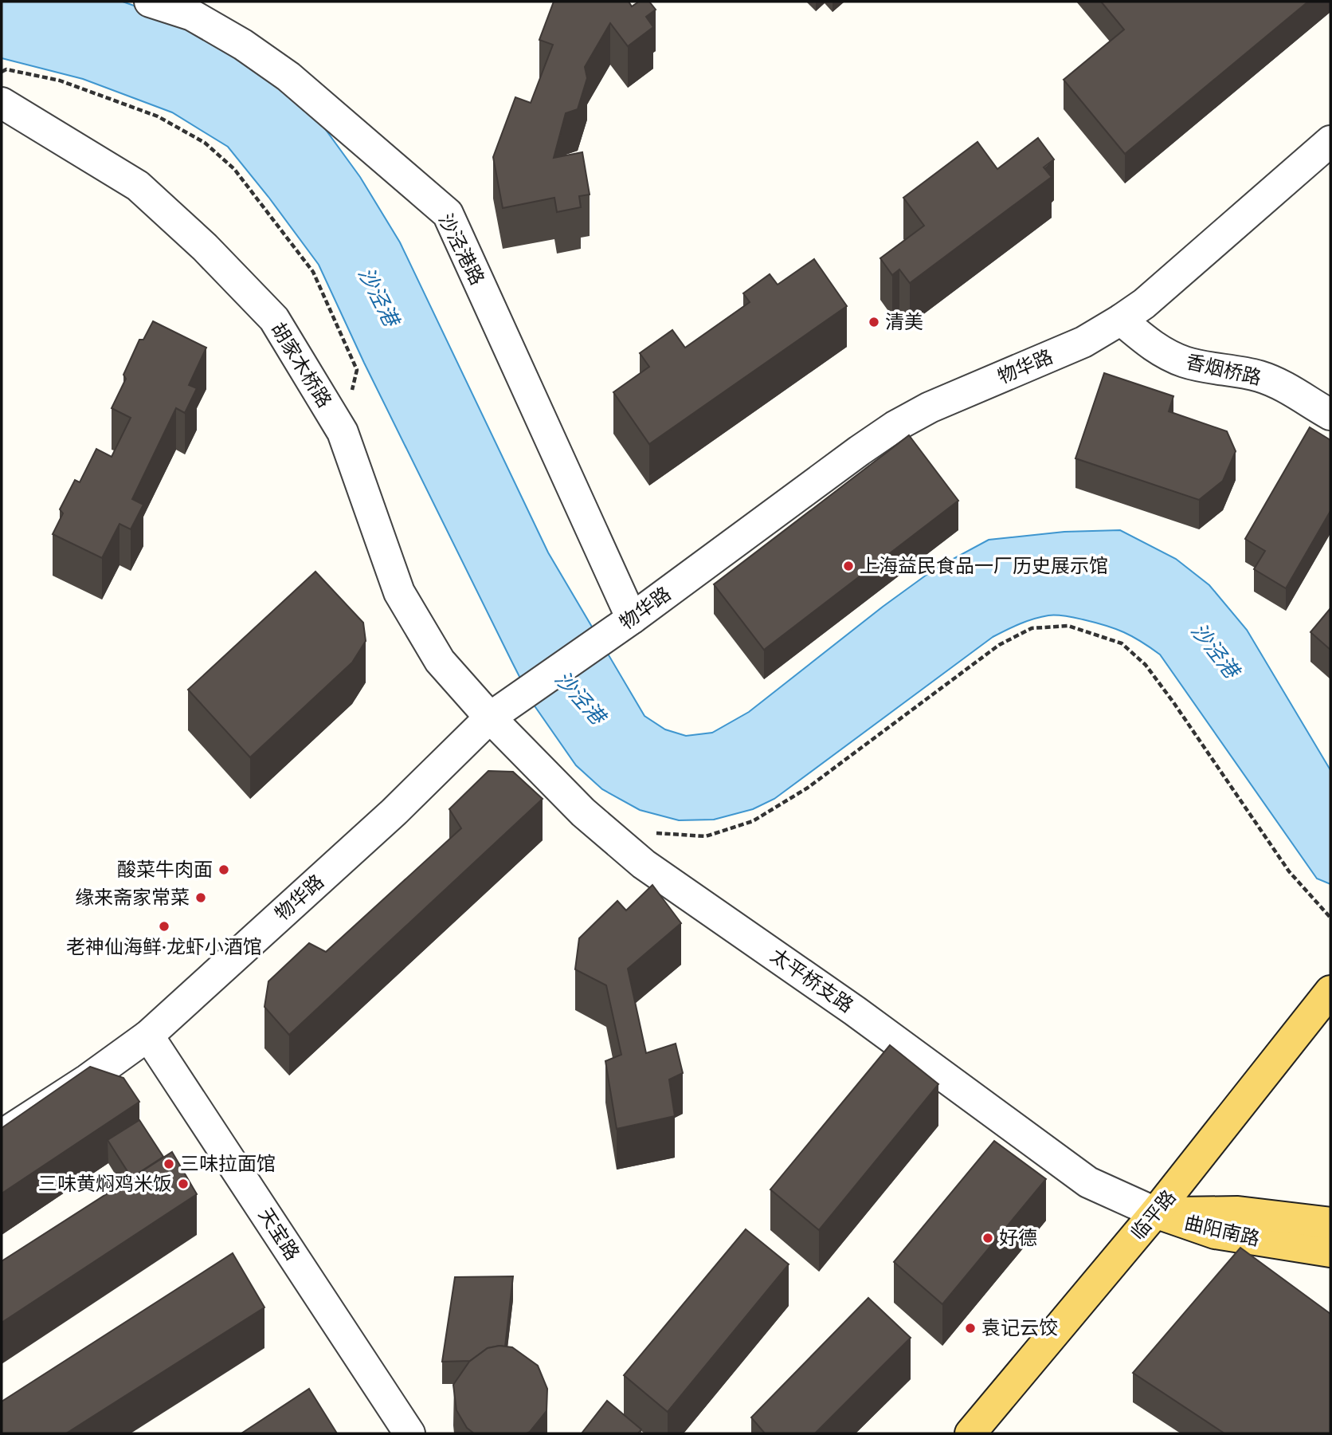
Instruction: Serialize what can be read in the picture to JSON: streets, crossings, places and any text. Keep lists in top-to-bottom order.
{
  "streets": {
    "main road": ["临平路", "曲阳南路"],
    "street": [
      "沙泾港路",
      "胡家木桥路",
      "物华路",
      "香烟桥路",
      "太平桥支路",
      "天宝路"
    ]
  },
  "crossings": [
    ["沙泾港路", "物华路"],
    ["胡家木桥路", "物华路"],
    ["胡家木桥路", "太平桥支路"],
    ["物华路", "香烟桥路"],
    ["物华路", "太平桥支路"],
    ["物华路", "天宝路"],
    ["太平桥支路", "临平路"],
    ["太平桥支路", "曲阳南路"],
    ["临平路", "曲阳南路"]
  ],
  "water": ["沙泾港"],
  "places": [
    "清美",
    "上海益民食品一厂历史展示馆",
    "酸菜牛肉面",
    "缘来斋家常菜",
    "老神仙海鲜·龙虾小酒馆",
    "三味拉面馆",
    "三味黄焖鸡米饭",
    "好德",
    "袁记云饺"
  ]
}
